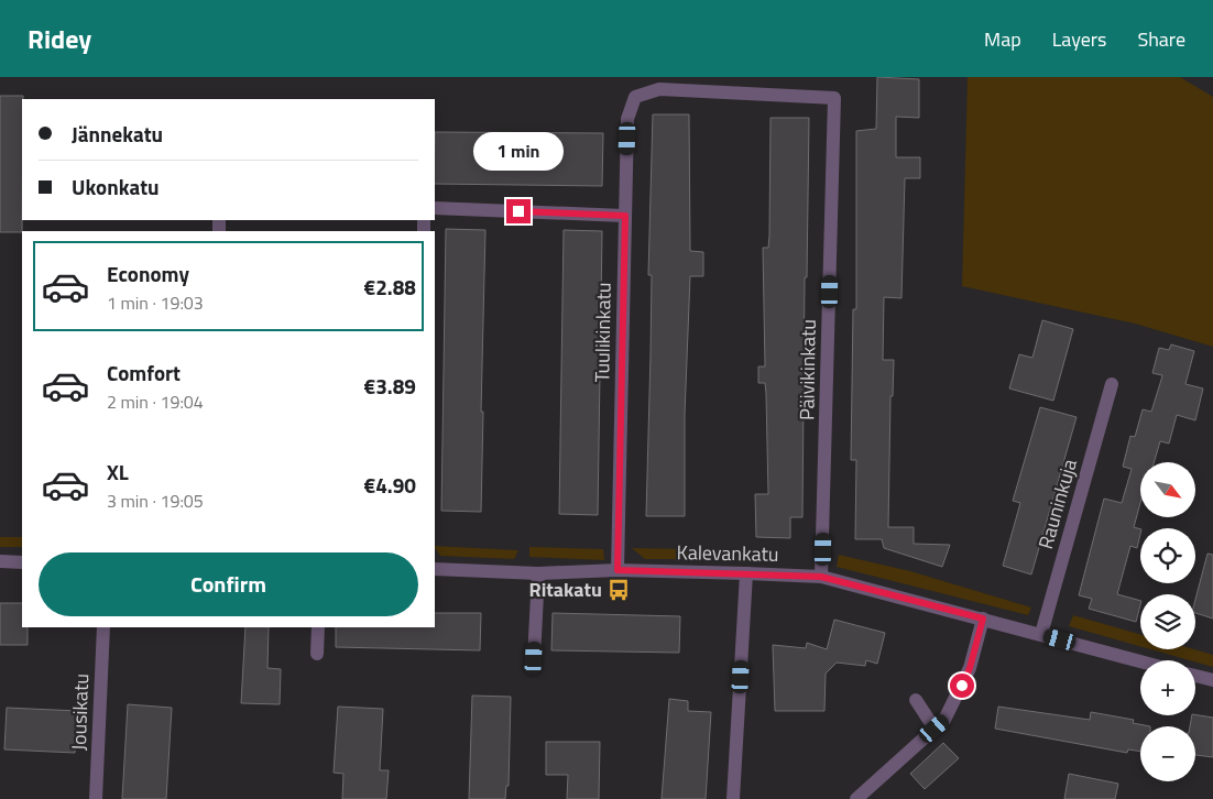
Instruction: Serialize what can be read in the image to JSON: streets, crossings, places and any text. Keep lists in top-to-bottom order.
{
  "streets": {
    "street": [
      "Tuulikinkatu",
      "Päivikinkatu",
      "Rauninkuja",
      "Kalevankatu",
      "Jousikatu"
    ]
  },
  "crossings": [
    ["Tuulikinkatu", "Päivikinkatu"],
    ["Tuulikinkatu", "Kalevankatu"],
    ["Päivikinkatu", "Kalevankatu"],
    ["Rauninkuja", "Kalevankatu"]
  ],
  "places": {
    "bus stop": ["Ritakatu"]
  },
  "north": "bottom right",
  "page": {
    "header": "Ridey",
    "nav": ["Map", "Layers", "Share"],
    "banner": ["Jännekatu", "Ukonkatu"],
    "bubble": "1 min",
    "list": [
      {
        "name": "Economy",
        "note": "1 min · 19:03",
        "value": "€2.88"
      },
      {
        "name": "Comfort",
        "note": "2 min · 19:04",
        "value": "€3.89"
      },
      {
        "name": "XL",
        "note": "3 min · 19:05",
        "value": "€4.90"
      }
    ],
    "map_buttons": ["+", "−"],
    "buttons": "Confirm"
  }
}
